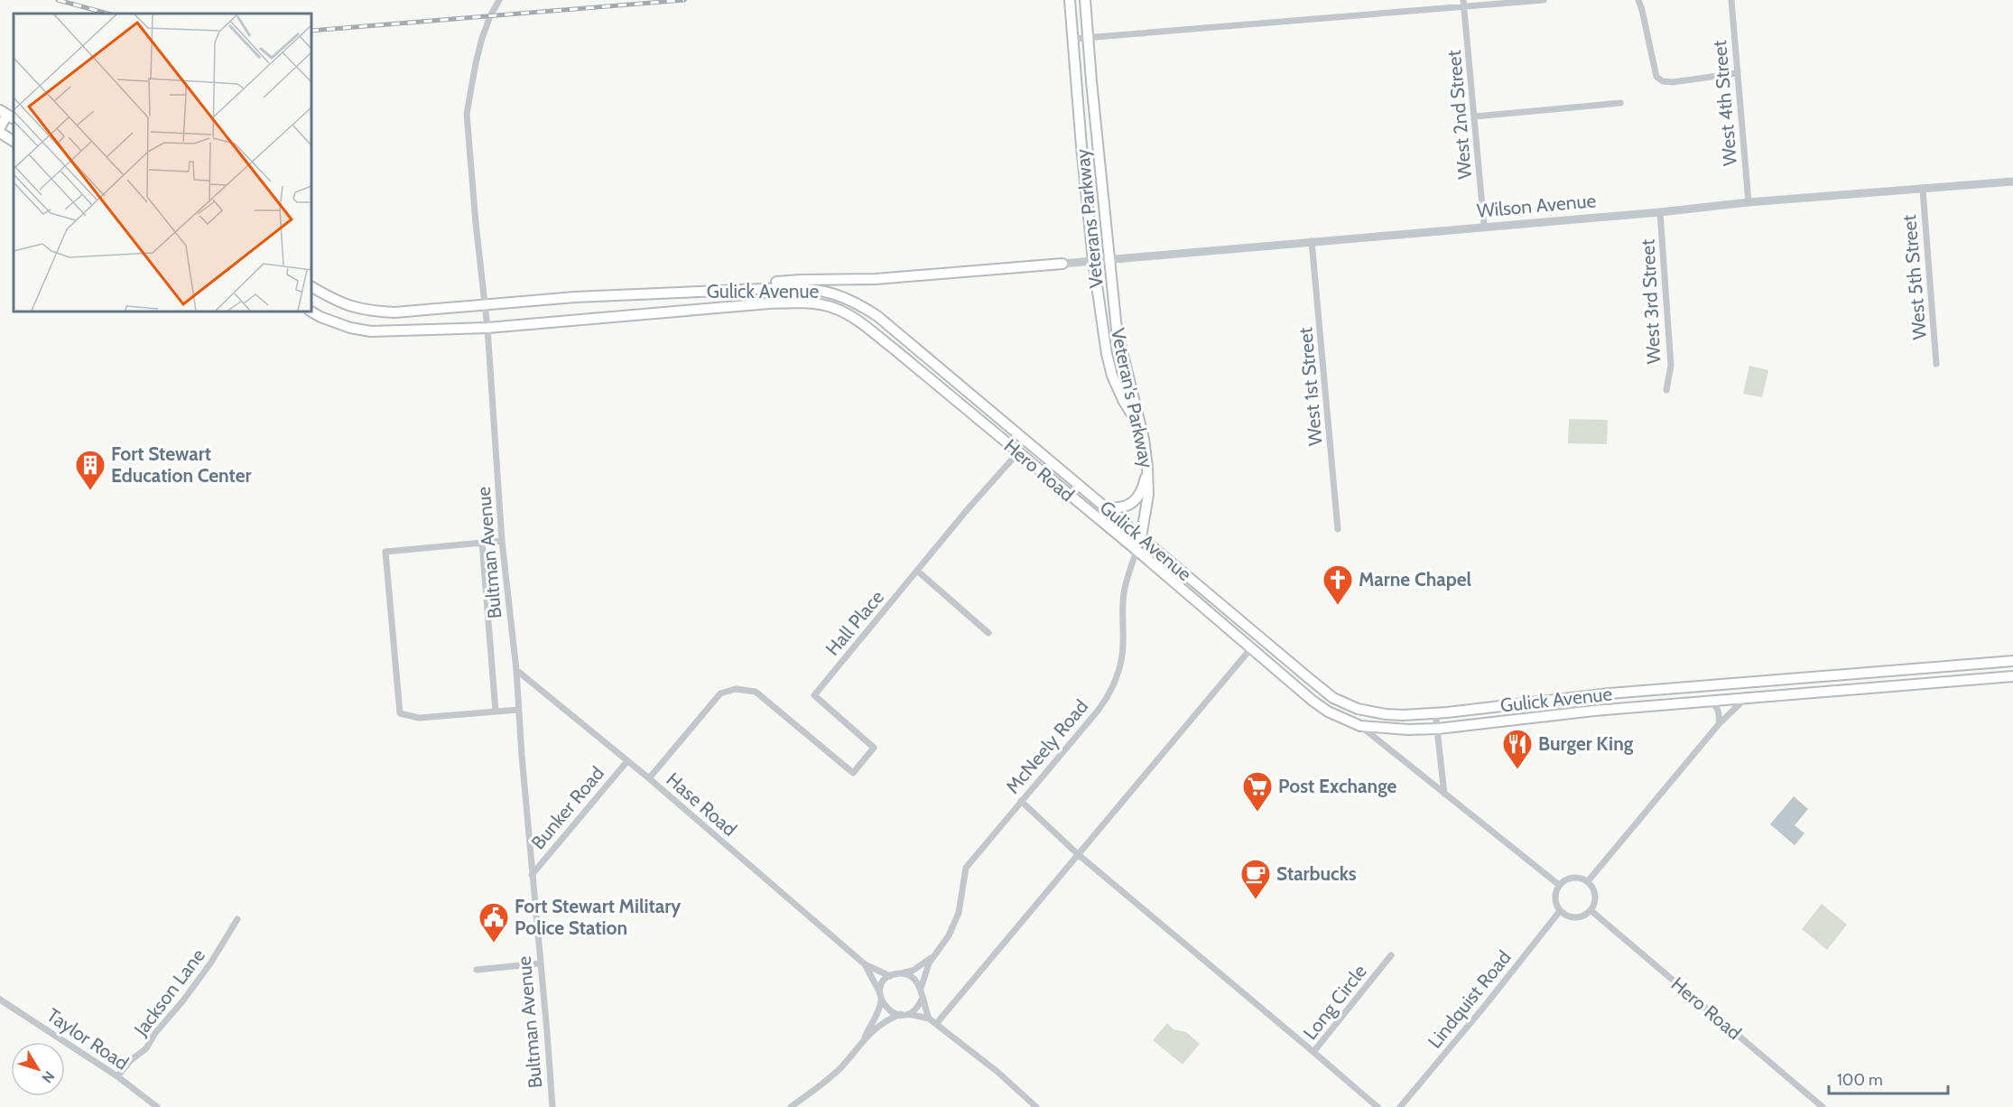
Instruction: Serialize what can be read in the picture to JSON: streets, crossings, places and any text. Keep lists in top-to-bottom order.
{
  "streets": {
    "main road": [
      "Veterans Parkway",
      "Gulick Avenue",
      "Veteran's Parkway",
      "Hero Road"
    ],
    "street": [
      "West 4th Street",
      "West 2nd Street",
      "Wilson Avenue",
      "West 5th Street",
      "West 3rd Street",
      "West 1st Street",
      "Bultman Avenue",
      "Hall Place",
      "McNeely Road",
      "Hase Road",
      "Bunker Road",
      "Jackson Lane",
      "Lindquist Road",
      "Long Circle",
      "Taylor Road"
    ]
  },
  "crossings": [
    ["West 4th Street", "Wilson Avenue"],
    ["West 2nd Street", "Wilson Avenue"],
    ["Wilson Avenue", "Veterans Parkway"],
    ["Wilson Avenue", "West 5th Street"],
    ["Wilson Avenue", "West 3rd Street"],
    ["Wilson Avenue", "West 1st Street"],
    ["Wilson Avenue", "Veteran's Parkway"],
    ["Veterans Parkway", "Veteran's Parkway"],
    ["Gulick Avenue", "Veteran's Parkway"],
    ["Gulick Avenue", "Hero Road"],
    ["Gulick Avenue", "Bultman Avenue"],
    ["Gulick Avenue", "McNeely Road"],
    ["Veteran's Parkway", "McNeely Road"],
    ["Hero Road", "Bultman Avenue"],
    ["Hero Road", "Hall Place"],
    ["Hero Road", "McNeely Road"],
    ["Hero Road", "Lindquist Road"],
    ["Bultman Avenue", "Hase Road"],
    ["Bultman Avenue", "Bunker Road"],
    ["Hall Place", "Hase Road"],
    ["Hase Road", "Bunker Road"],
    ["Jackson Lane", "Taylor Road"]
  ],
  "places": {
    "building": ["Fort Stewart Education Center"],
    "church": ["Marne Chapel"],
    "restaurant": ["Burger King"],
    "supermarket": ["Post Exchange"],
    "cafe": ["Starbucks"],
    "public building": ["Fort Stewart Military Police Station"]
  },
  "scale_bar": "100 m",
  "north": "bottom right"
}
